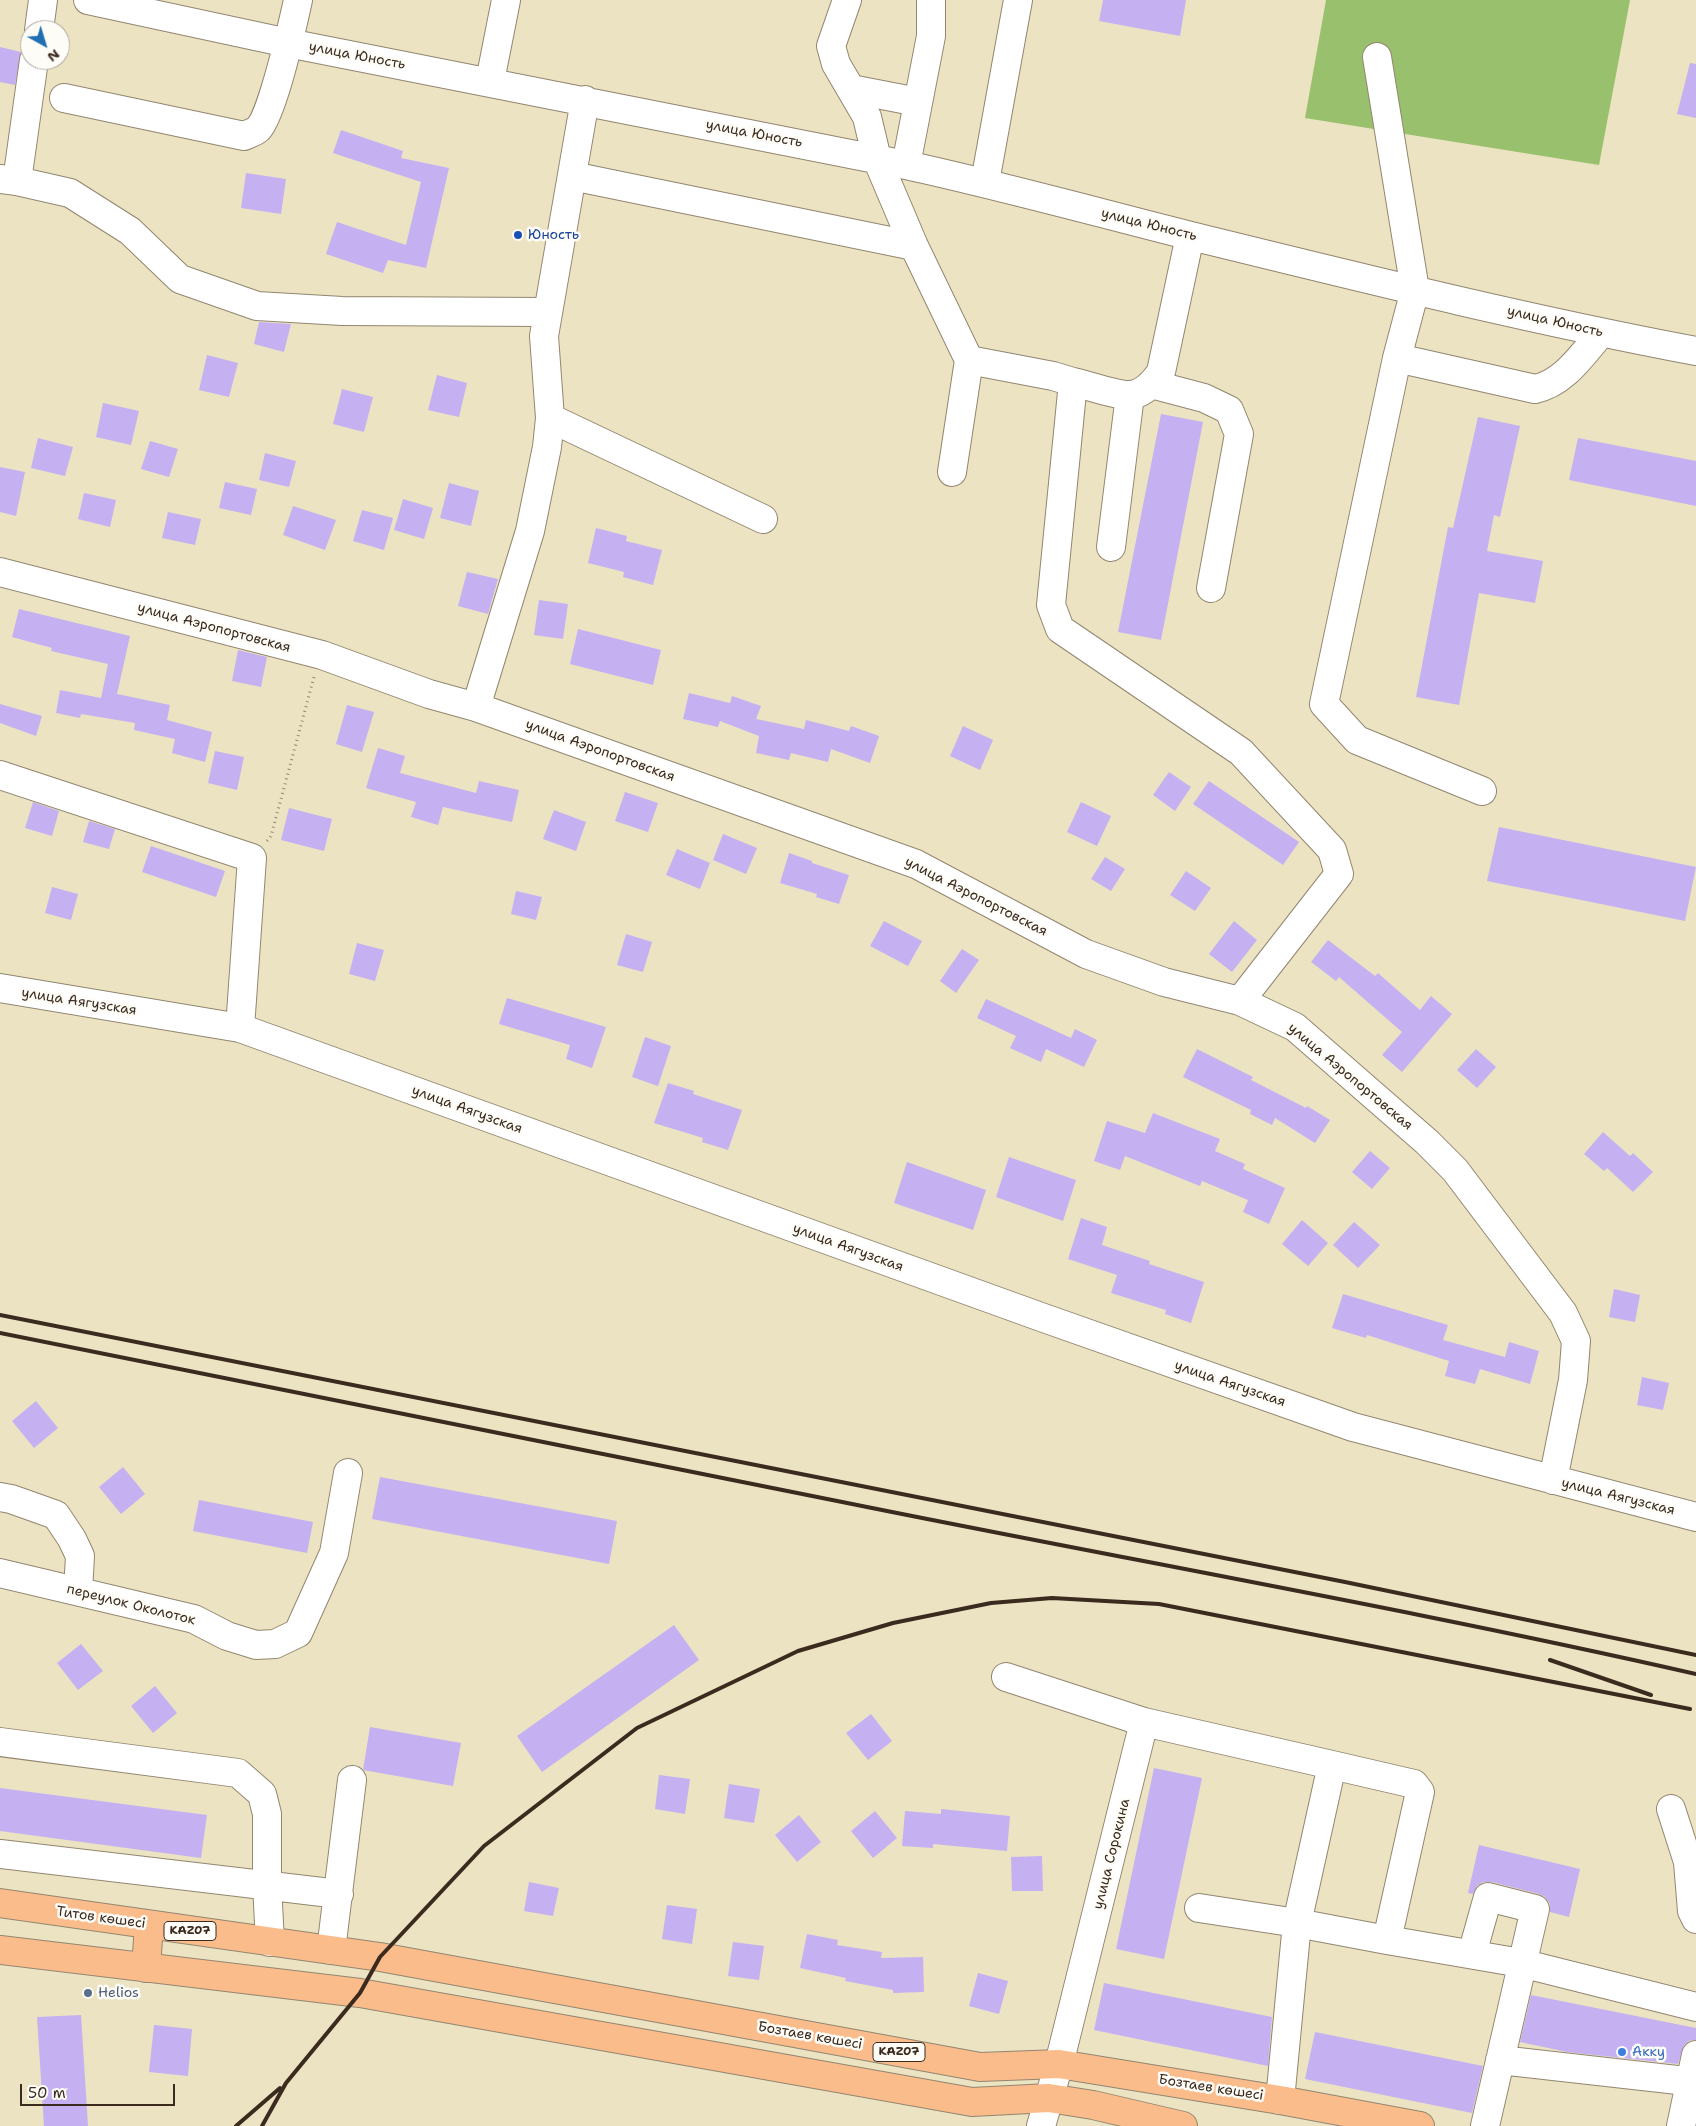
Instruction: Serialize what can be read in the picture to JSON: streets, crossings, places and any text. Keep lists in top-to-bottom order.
{
  "streets": {
    "main road": ["Титов көшесі", "KAZ07", "Бозтаев көшесі"],
    "street": [
      "улица Юность",
      "улица Аэропортовская",
      "улица Аягузская",
      "переулок Околоток",
      "улица Сорокина"
    ]
  },
  "crossings": [
    ["улица Аэропортовская", "улица Аягузская"],
    ["улица Сорокина", "Бозтаев көшесі"],
    ["Титов көшесі", "Бозтаев көшесі"]
  ],
  "places": ["Юность", "Helios", "Акку"],
  "scale_bar": "50 m",
  "north": "bottom right"
}
